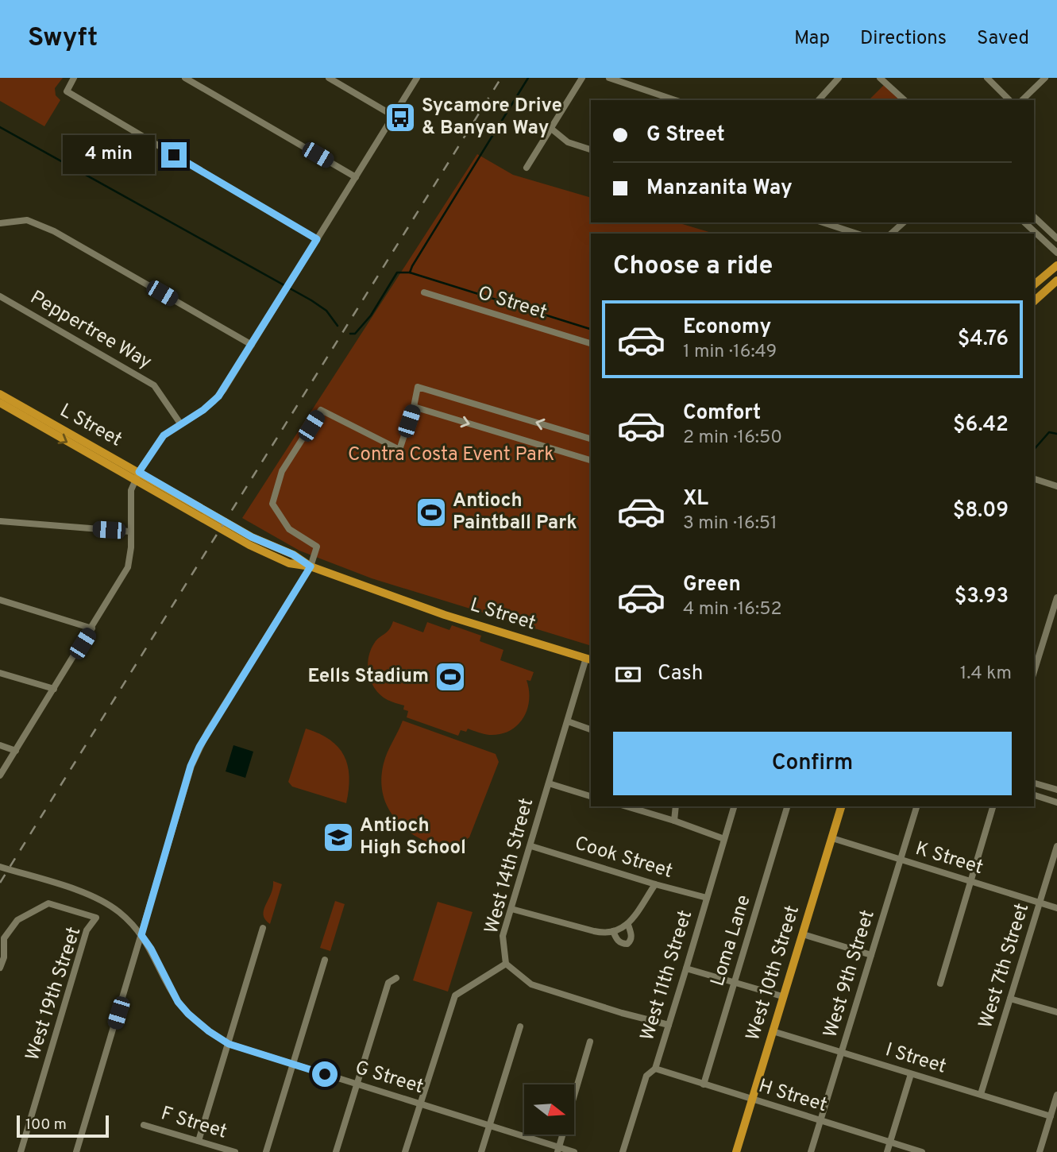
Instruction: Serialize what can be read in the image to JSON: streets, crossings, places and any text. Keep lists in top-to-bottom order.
{
  "streets": {
    "main road": ["L Street", "West 10th Street"],
    "street": [
      "O Street",
      "Peppertree Way",
      "Cook Street",
      "K Street",
      "West 14th Street",
      "Loma Lane",
      "West 7th Street",
      "West 9th Street",
      "West 11th Street",
      "West 19th Street",
      "I Street",
      "G Street",
      "H Street",
      "F Street"
    ]
  },
  "crossings": [
    ["L Street", "West 14th Street"],
    ["Cook Street", "West 14th Street"],
    ["Cook Street", "West 11th Street"],
    ["K Street", "West 7th Street"],
    ["K Street", "West 10th Street"],
    ["K Street", "West 9th Street"],
    ["West 14th Street", "G Street"],
    ["Loma Lane", "H Street"],
    ["West 7th Street", "I Street"],
    ["West 10th Street", "I Street"],
    ["West 10th Street", "H Street"],
    ["West 9th Street", "I Street"],
    ["West 9th Street", "H Street"],
    ["West 11th Street", "H Street"]
  ],
  "parks": ["Contra Costa Event Park"],
  "places": {
    "bus stop": ["Sycamore Drive & Banyan Way"],
    "sports": ["Antioch Paintball Park", "Eells Stadium"],
    "school or university": ["Antioch High School"]
  },
  "scale_bar": "100 m",
  "north": "right",
  "page": {
    "header": "Swyft",
    "nav": ["Map", "Directions", "Saved"],
    "banner": ["G Street", "Manzanita Way"],
    "bubble": "4 min",
    "heading": "Choose a ride",
    "list": [
      {
        "name": "Economy",
        "note": "1 min · 16:49",
        "value": "$4.76"
      },
      {
        "name": "Comfort",
        "note": "2 min · 16:50",
        "value": "$6.42"
      },
      {
        "name": "XL",
        "note": "3 min · 16:51",
        "value": "$8.09"
      },
      {
        "name": "Green",
        "note": "4 min · 16:52",
        "value": "$3.93"
      }
    ],
    "pay": ["Cash", "1.4 km"],
    "buttons": "Confirm",
    "scale": "100 m"
  }
}
